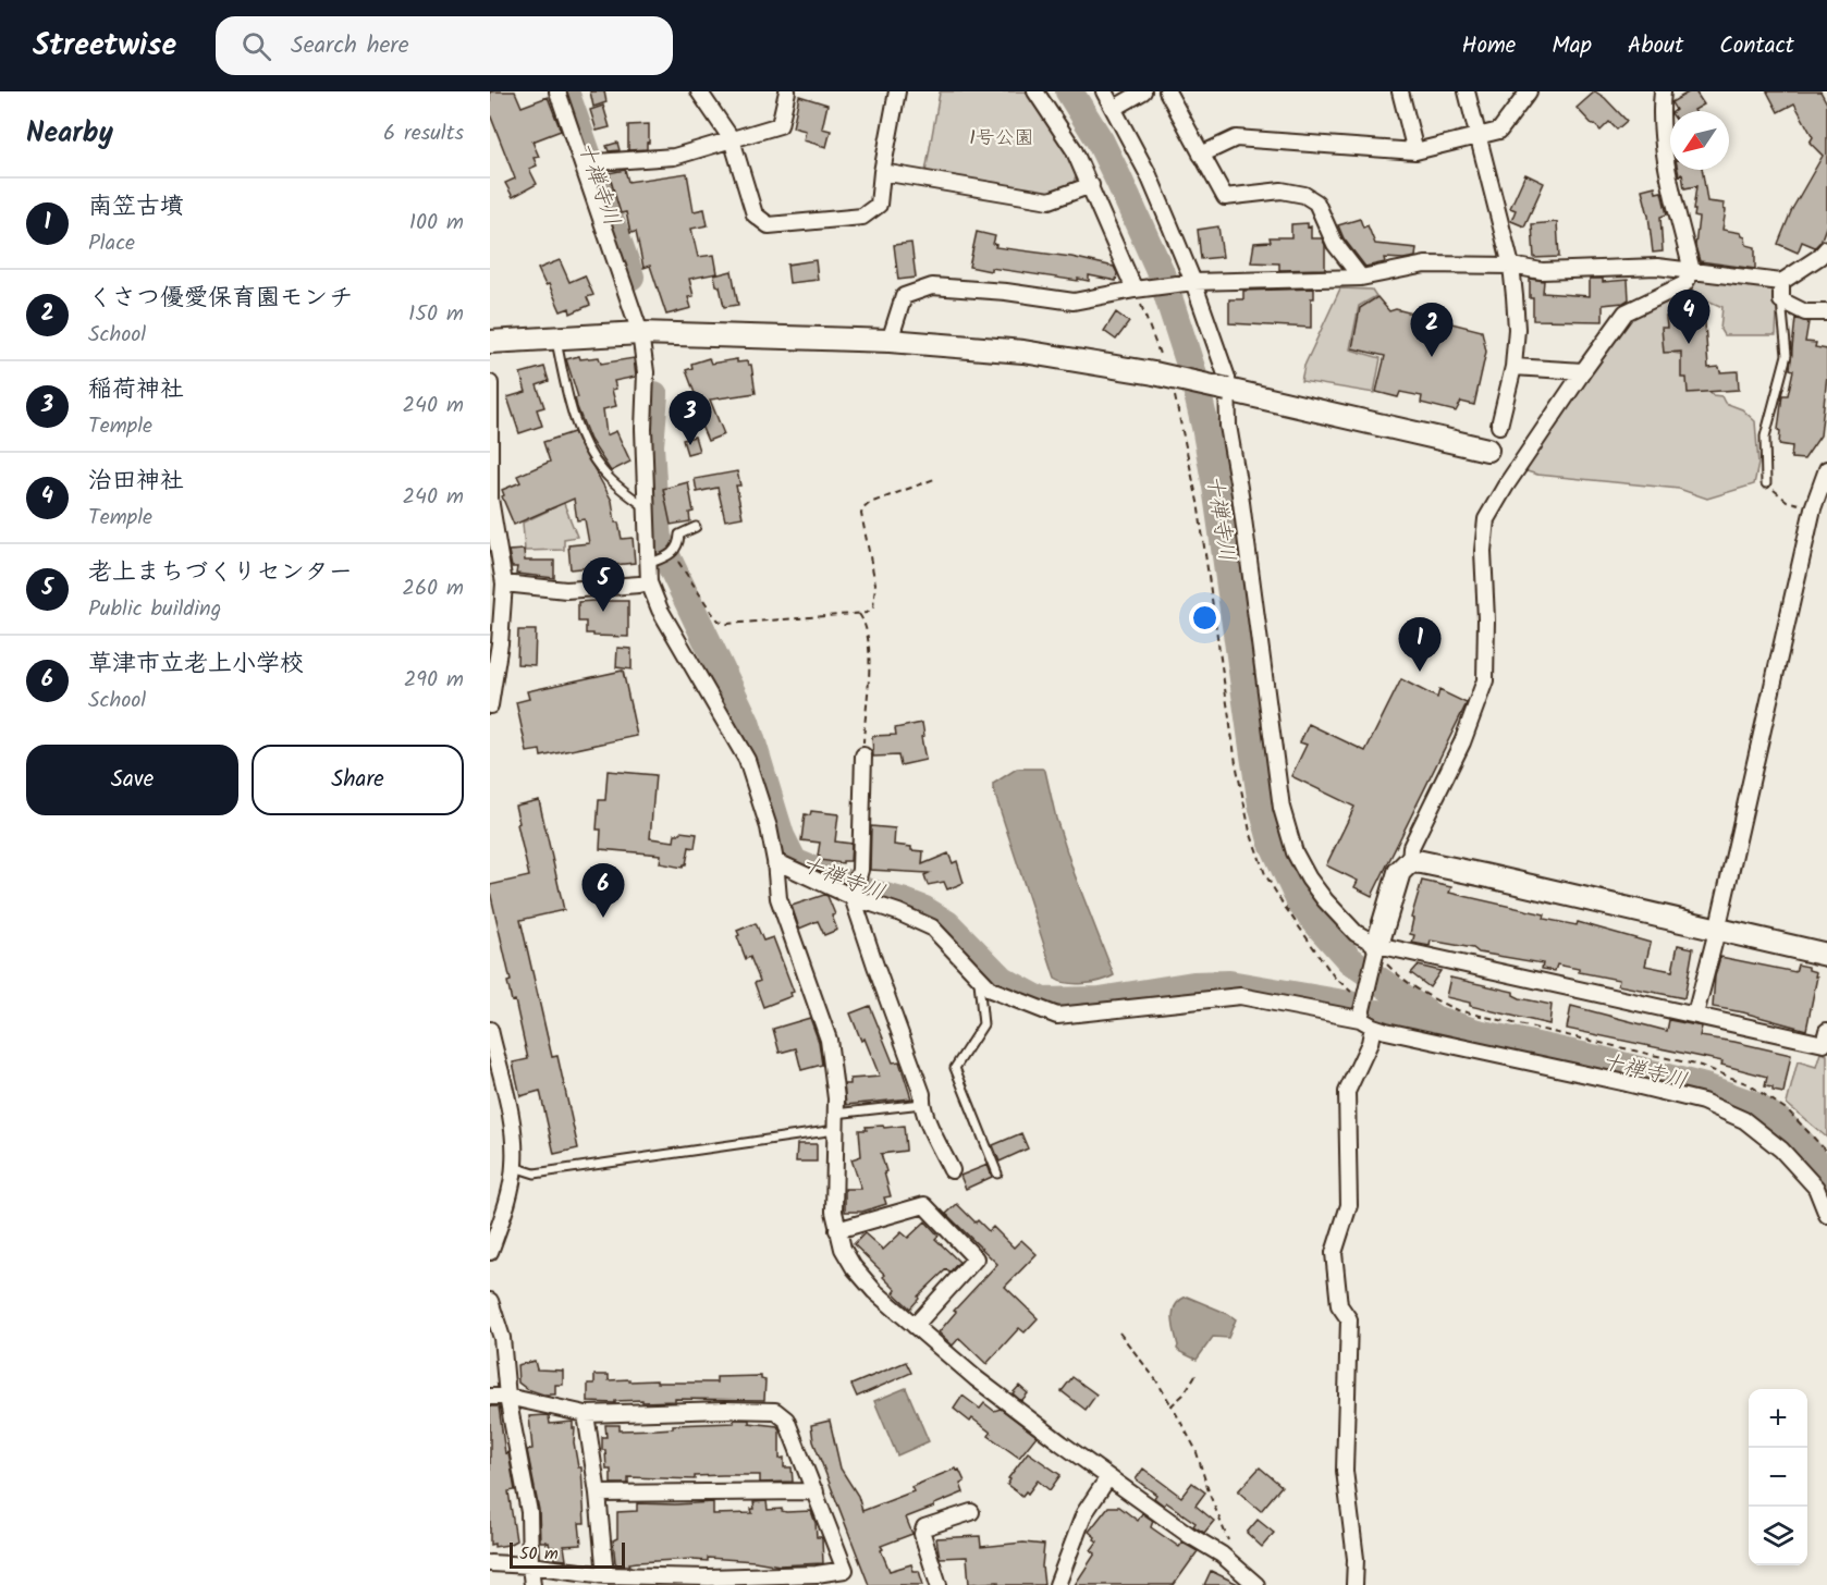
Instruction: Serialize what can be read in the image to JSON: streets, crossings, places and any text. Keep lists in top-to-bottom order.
{
  "water": ["十禅寺川"],
  "parks": ["1号公園"],
  "scale_bar": "50 m",
  "north": "bottom left",
  "page": {
    "header": "Streetwise",
    "search": "Search here",
    "nav": [
      "Home",
      "Map",
      "About",
      "Contact"
    ],
    "heading": ["Nearby", "6 results"],
    "list": [
      {
        "mark": "1",
        "name": "南笠古墳",
        "note": "Place",
        "value": "100 m"
      },
      {
        "mark": "2",
        "name": "くさつ優愛保育園モンチ",
        "note": "School",
        "value": "150 m"
      },
      {
        "mark": "3",
        "name": "稲荷神社",
        "note": "Temple",
        "value": "240 m"
      },
      {
        "mark": "4",
        "name": "治田神社",
        "note": "Temple",
        "value": "240 m"
      },
      {
        "mark": "5",
        "name": "老上まちづくりセンター",
        "note": "Public building",
        "value": "260 m"
      },
      {
        "mark": "6",
        "name": "草津市立老上小学校",
        "note": "School",
        "value": "290 m"
      }
    ],
    "pins": [
      "4",
      "2",
      "3",
      "5",
      "1",
      "6"
    ],
    "buttons": ["Save", "Share"],
    "map_buttons": ["+", "−"],
    "scale": "50 m"
  }
}
